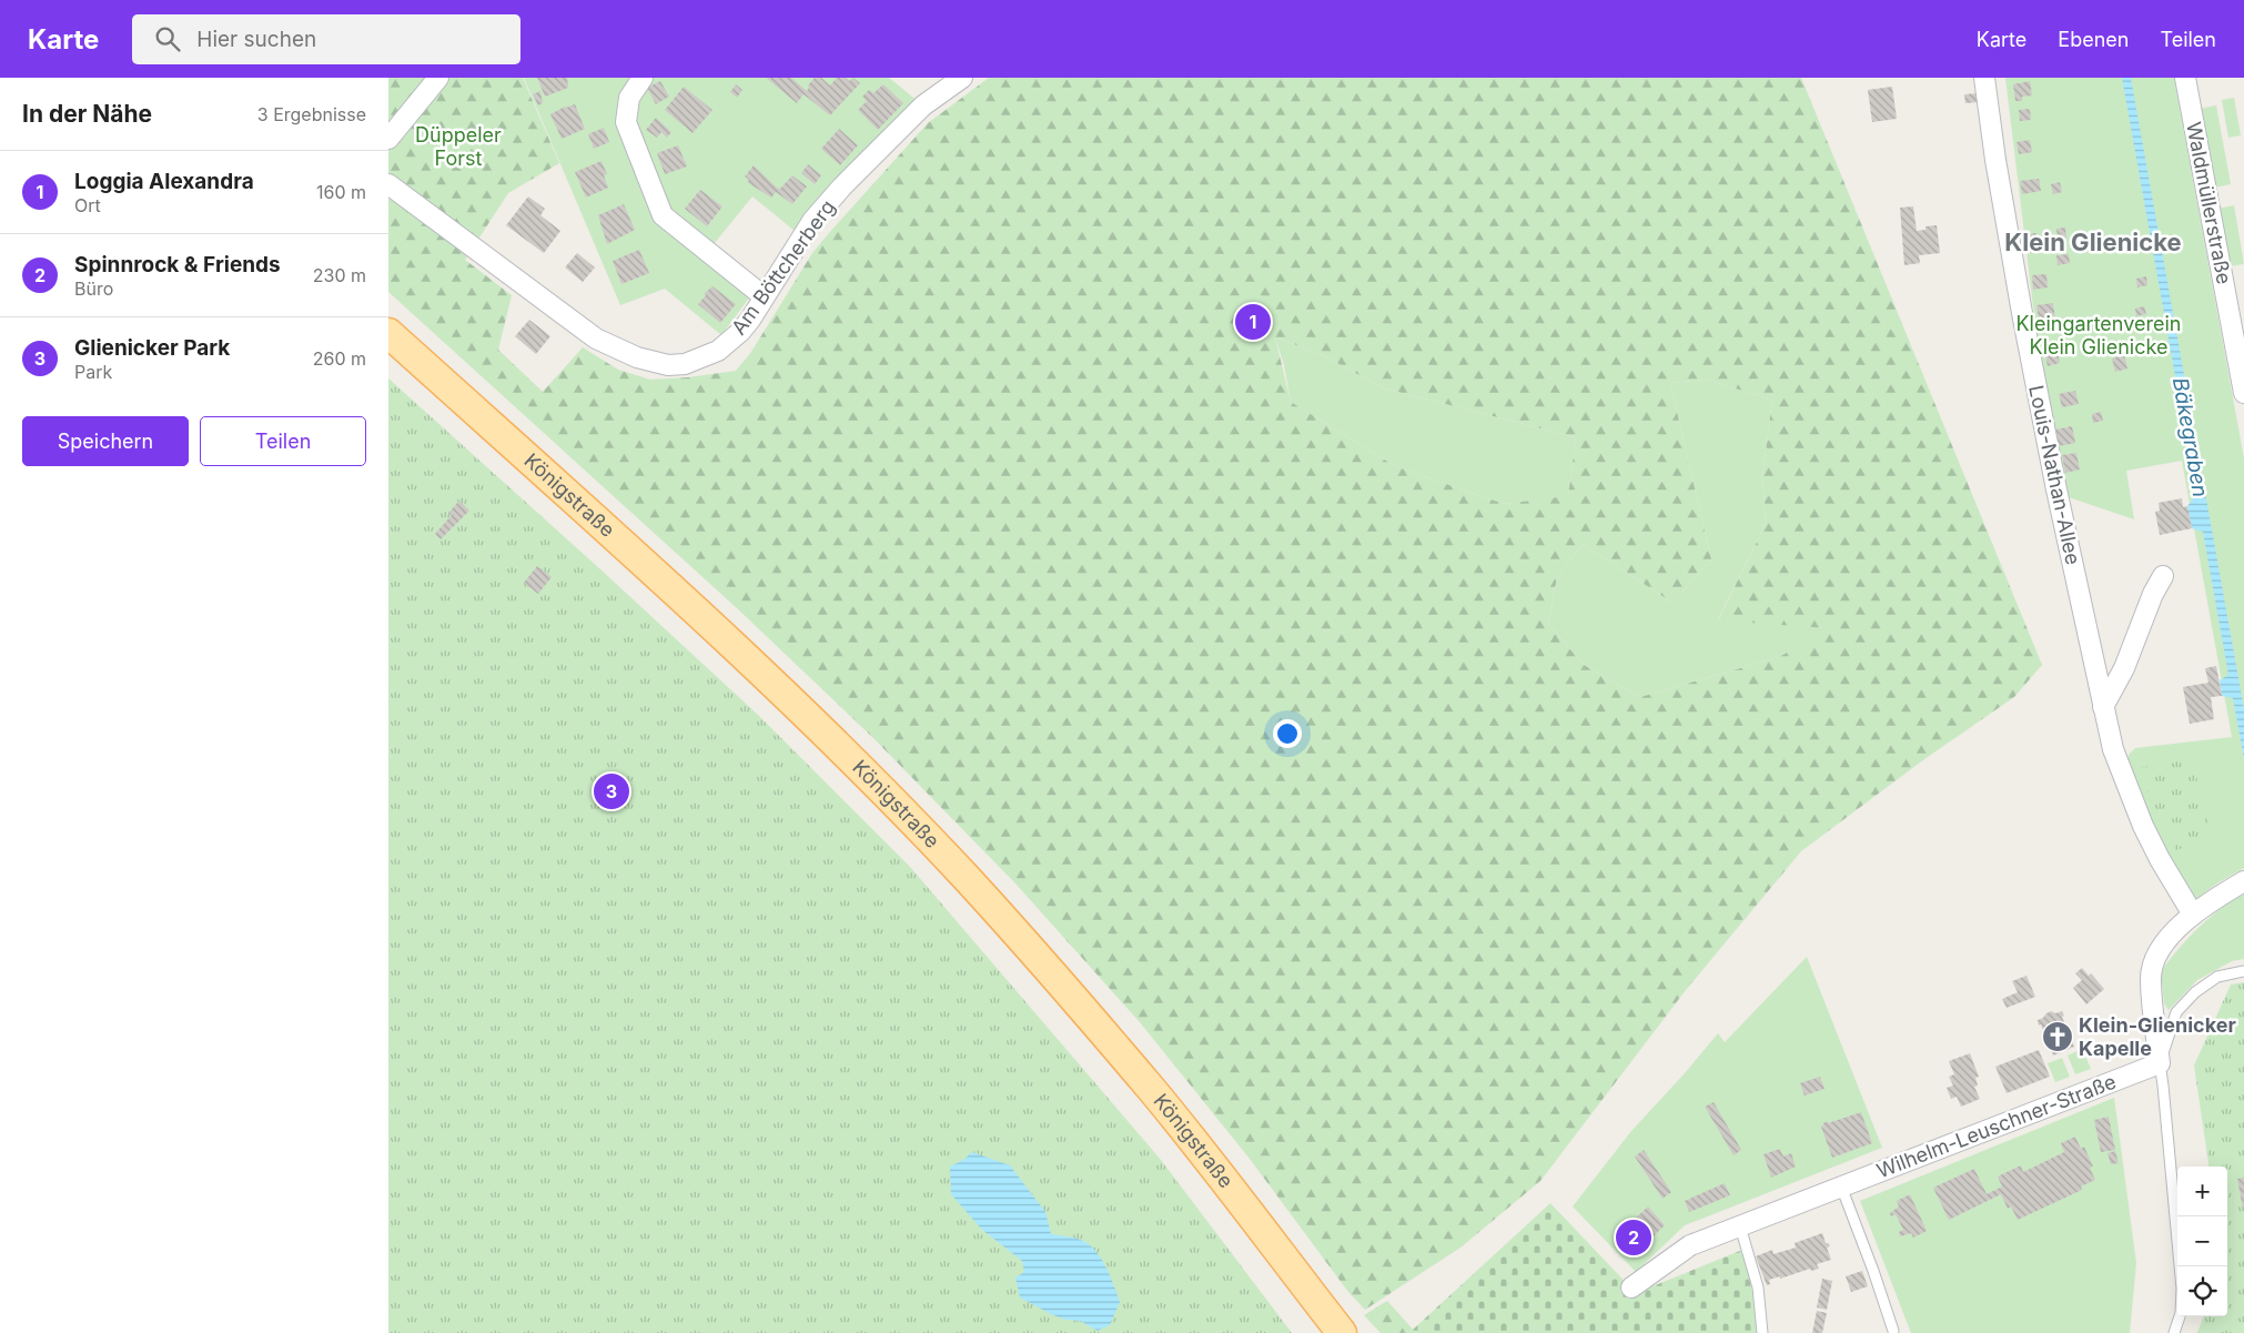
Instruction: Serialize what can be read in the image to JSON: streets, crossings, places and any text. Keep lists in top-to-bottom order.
{
  "streets": {
    "main road": ["Königstraße"],
    "street": [
      "Waldmüllerstraße",
      "Am Böttcherberg",
      "Louis-Nathan-Allee",
      "Wilhelm-Leuschner-Straße"
    ]
  },
  "districts": ["Klein Glienicke"],
  "water": ["Bäkegraben"],
  "parks": ["Düppeler Forst", "Kleingartenverein Klein Glienicke"],
  "places": {
    "church": ["Klein-Glienicker Kapelle"]
  },
  "page": {
    "header": "Karte",
    "search": "Hier suchen",
    "nav": ["Karte", "Ebenen", "Teilen"],
    "heading": ["In der Nähe", "3 Ergebnisse"],
    "list": [
      {
        "mark": "1",
        "name": "Loggia Alexandra",
        "note": "Ort",
        "value": "160 m"
      },
      {
        "mark": "2",
        "name": "Spinnrock & Friends",
        "note": "Büro",
        "value": "230 m"
      },
      {
        "mark": "3",
        "name": "Glienicker Park",
        "note": "Park",
        "value": "260 m"
      }
    ],
    "pins": ["1", "3", "2"],
    "buttons": ["Speichern", "Teilen"],
    "map_buttons": ["+", "−"]
  }
}
